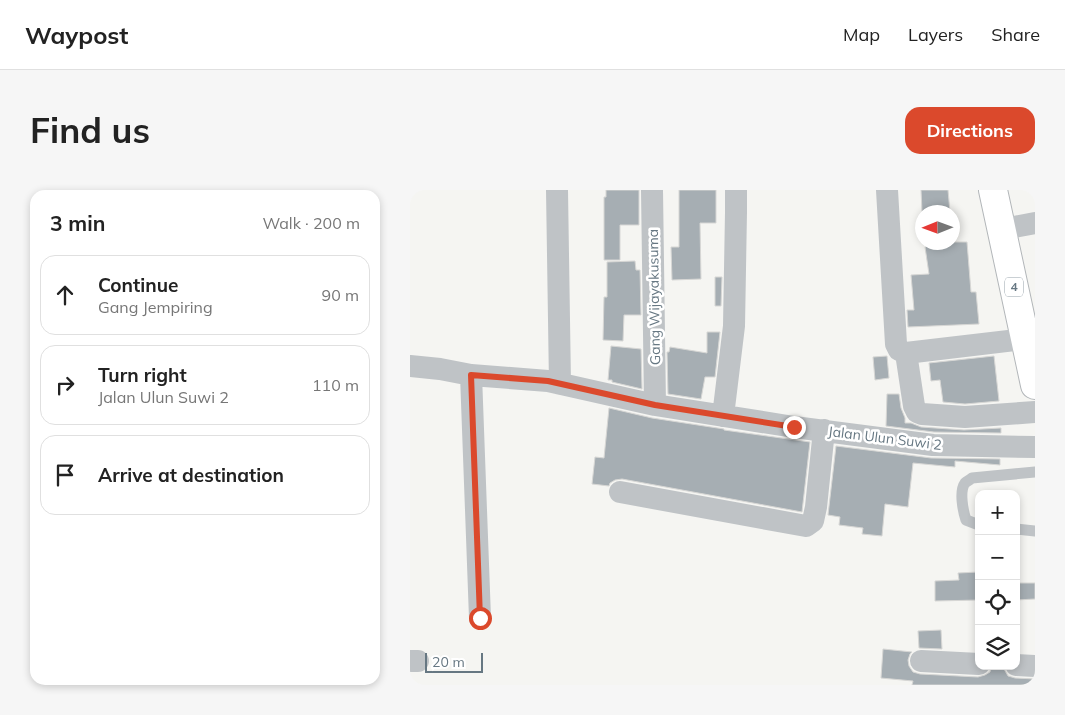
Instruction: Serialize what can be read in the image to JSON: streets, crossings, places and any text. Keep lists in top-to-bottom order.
{
  "streets": {
    "highway": ["4"],
    "street": ["Gang Wijayakusuma", "Jalan Ulun Suwi 2"]
  },
  "crossings": [
    ["Gang Wijayakusuma", "Jalan Ulun Suwi 2"]
  ],
  "scale_bar": "20 m",
  "north": "left",
  "page": {
    "header": "Waypost",
    "nav": ["Map", "Layers", "Share"],
    "buttons": "Directions",
    "title": "Find us",
    "heading": ["3 min", "Walk · 200 m"],
    "list": [
      ["Continue", "Gang Jempiring", "90 m"],
      ["Turn right", "Jalan Ulun Suwi 2", "110 m"],
      "Arrive at destination"
    ],
    "map_buttons": ["+", "−"],
    "scale": "20 m"
  }
}
